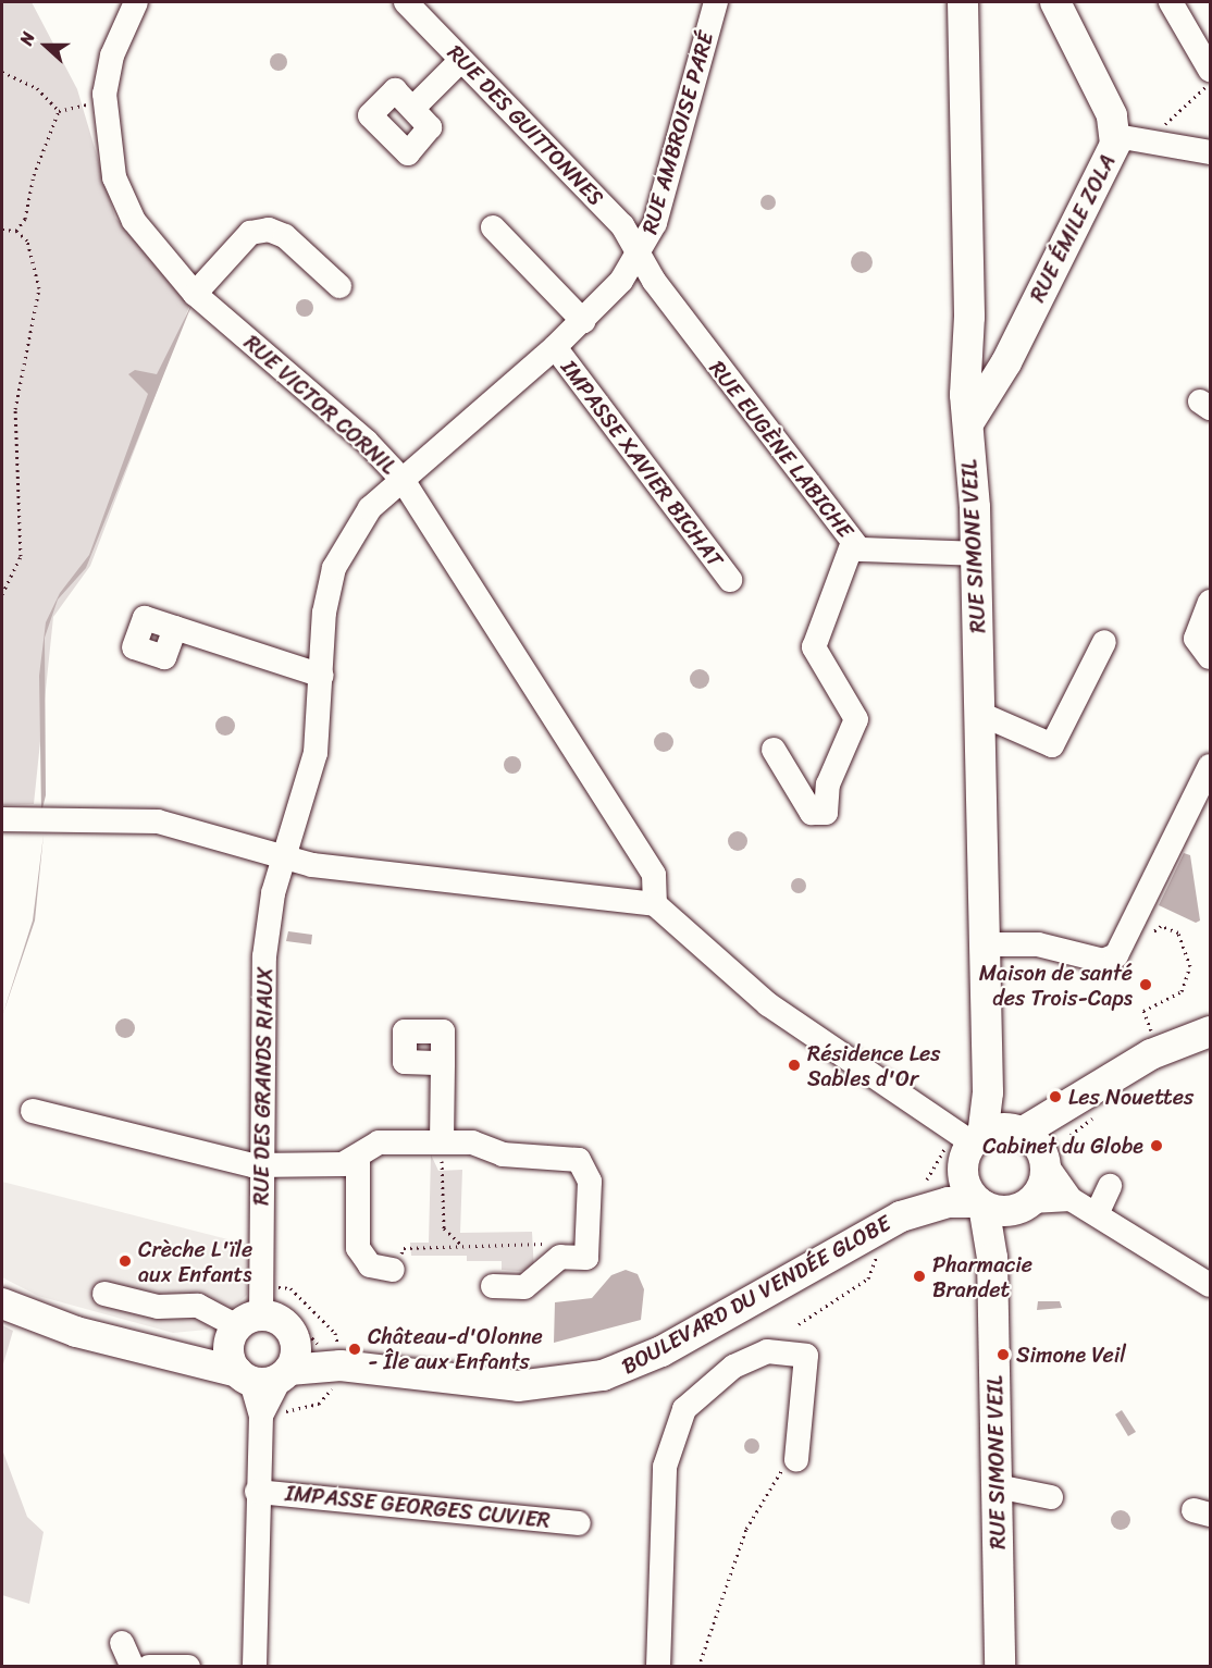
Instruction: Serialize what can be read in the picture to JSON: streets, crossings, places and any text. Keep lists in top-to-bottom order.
{
  "streets": {
    "main road": ["RUE ÉMILE ZOLA", "RUE SIMONE VEIL", "BOULEVARD DU VENDÉE GLOBE"],
    "street": [
      "RUE DES GUITTONNES",
      "RUE AMBROISE PARÉ",
      "RUE VICTOR CORNIL",
      "RUE EUGÈNE LABICHE",
      "IMPASSE XAVIER BICHAT",
      "RUE DES GRANDS RIAUX",
      "IMPASSE GEORGES CUVIER"
    ]
  },
  "crossings": [
    ["RUE DES GUITTONNES", "RUE AMBROISE PARÉ"],
    ["RUE DES GUITTONNES", "RUE EUGÈNE LABICHE"],
    ["RUE AMBROISE PARÉ", "RUE VICTOR CORNIL"],
    ["RUE AMBROISE PARÉ", "RUE EUGÈNE LABICHE"],
    ["RUE AMBROISE PARÉ", "IMPASSE XAVIER BICHAT"],
    ["RUE AMBROISE PARÉ", "RUE DES GRANDS RIAUX"],
    ["RUE ÉMILE ZOLA", "RUE SIMONE VEIL"],
    ["RUE EUGÈNE LABICHE", "RUE SIMONE VEIL"],
    ["RUE SIMONE VEIL", "BOULEVARD DU VENDÉE GLOBE"],
    ["RUE DES GRANDS RIAUX", "BOULEVARD DU VENDÉE GLOBE"]
  ],
  "places": [
    "Maison de santé des Trois-Caps",
    "Résidence Les Sables d'Or",
    "Les Nouettes",
    "Cabinet du Globe",
    "Crèche L'ïle aux Enfants",
    "Pharmacie Brandet",
    "Château-d'Olonne - Île aux Enfants",
    "Simone Veil"
  ],
  "north": "left"
}
